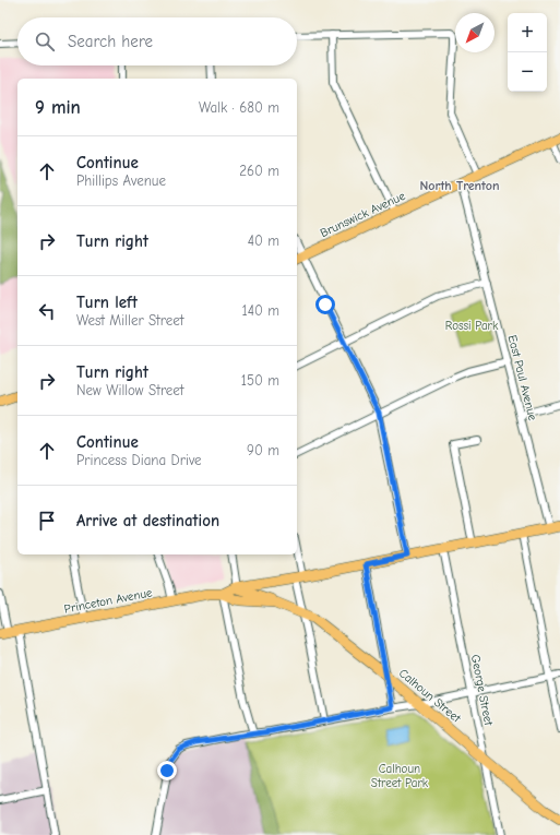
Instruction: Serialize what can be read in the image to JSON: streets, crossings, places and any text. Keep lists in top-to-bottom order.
{
  "streets": {
    "main road": ["Brunswick Avenue", "Princeton Avenue", "Calhoun Street"],
    "street": ["East Paul Avenue", "George Street"]
  },
  "crossings": [
    ["Brunswick Avenue", "East Paul Avenue"],
    ["Princeton Avenue", "Calhoun Street"],
    ["George Street", "Calhoun Street"]
  ],
  "districts": ["North Trenton"],
  "parks": ["Rossi Park", "Calhoun Street Park"],
  "north": "bottom left",
  "page": {
    "map_buttons": ["+", "−"],
    "search": "Search here",
    "heading": ["9 min", "Walk · 680 m"],
    "list": [
      ["Continue", "Phillips Avenue", "260 m"],
      ["Turn right", "40 m"],
      ["Turn left", "West Miller Street", "140 m"],
      ["Turn right", "New Willow Street", "150 m"],
      ["Continue", "Princess Diana Drive", "90 m"],
      "Arrive at destination"
    ]
  }
}
